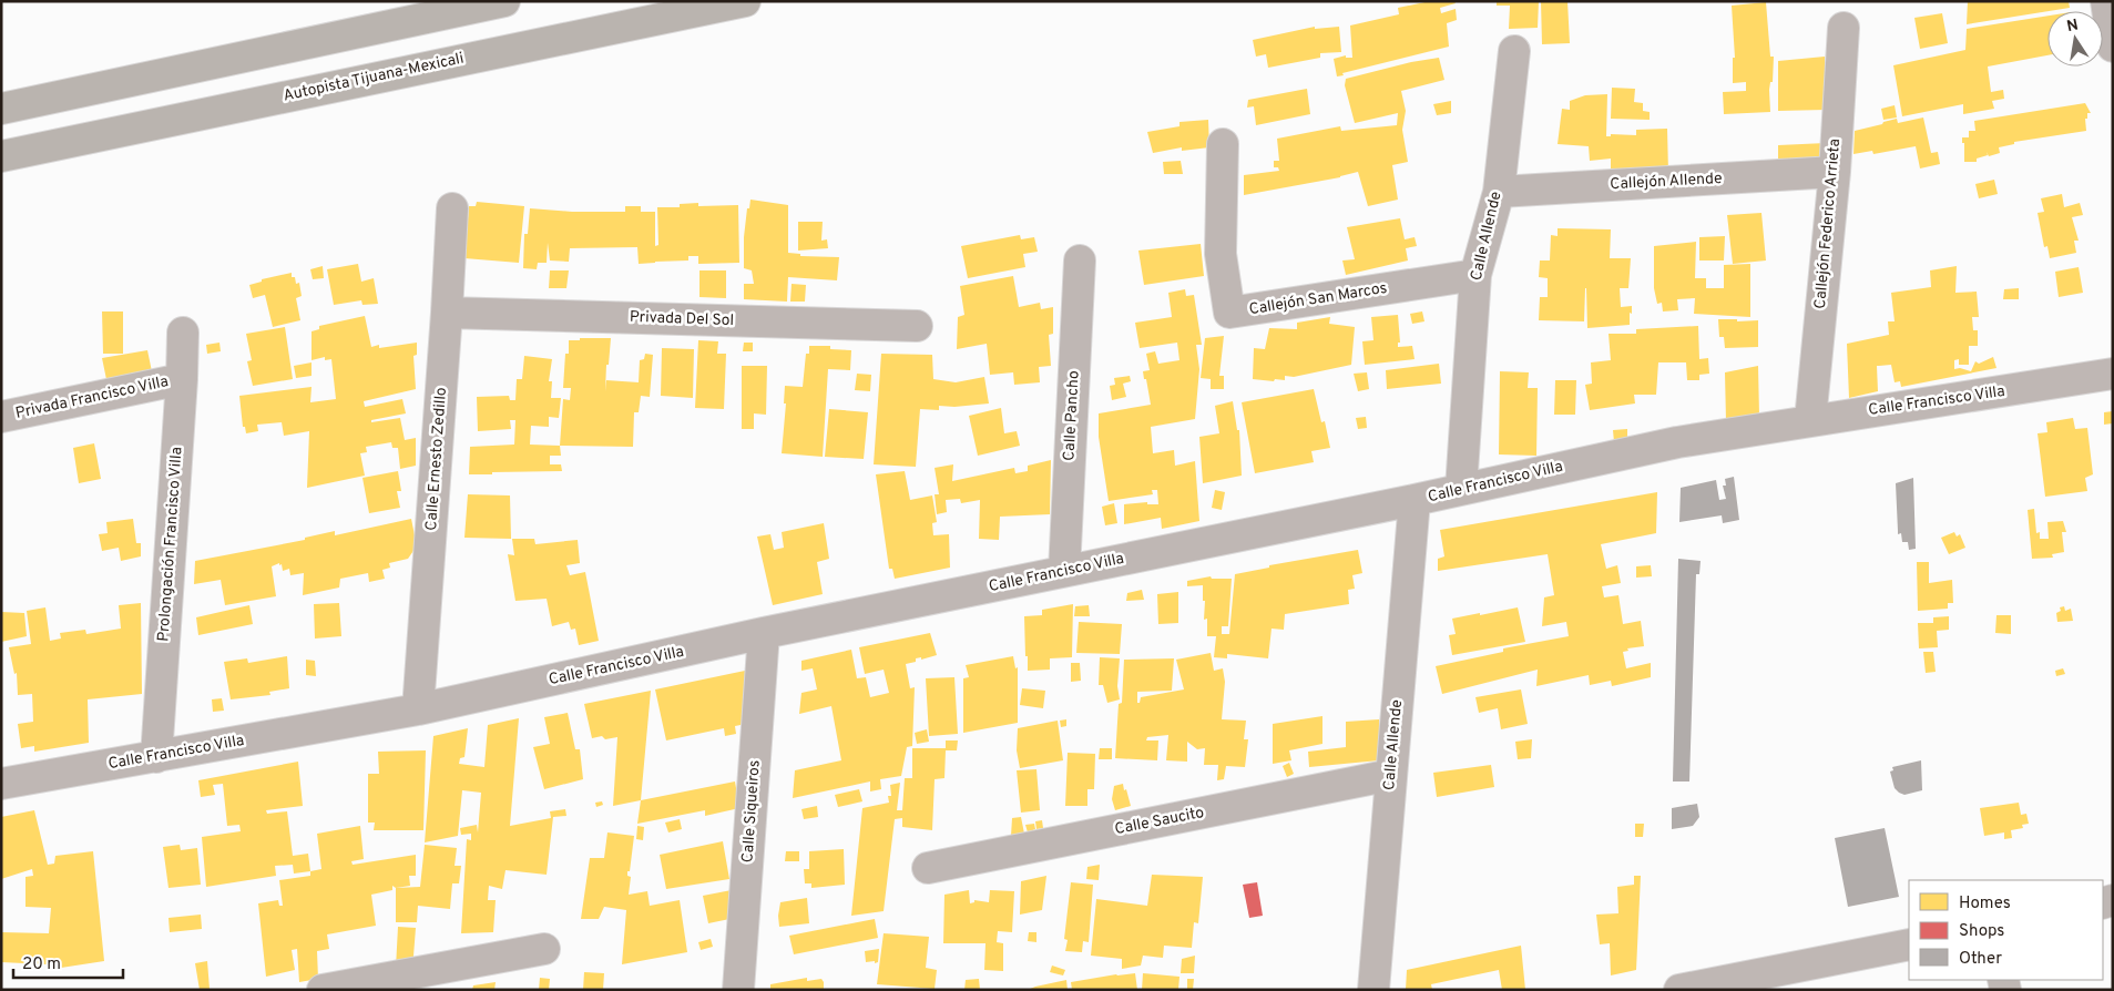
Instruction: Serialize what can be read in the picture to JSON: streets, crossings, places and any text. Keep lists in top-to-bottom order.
{
  "streets": {
    "highway": ["Autopista Tijuana-Mexicali"],
    "street": [
      "Callejón Allende",
      "Callejón Federico Arrieta",
      "Calle Allende",
      "Callejón San Marcos",
      "Privada Del Sol",
      "Privada Francisco Villa",
      "Calle Francisco Villa",
      "Calle Pancho",
      "Calle Ernesto Zedillo",
      "Prolongación Francisco Villa",
      "Calle Siqueiros",
      "Calle Saucito"
    ]
  },
  "crossings": [
    ["Callejón Allende", "Callejón Federico Arrieta"],
    ["Callejón Allende", "Calle Allende"],
    ["Callejón Federico Arrieta", "Calle Francisco Villa"],
    ["Calle Allende", "Callejón San Marcos"],
    ["Calle Allende", "Calle Francisco Villa"],
    ["Calle Allende", "Calle Saucito"],
    ["Privada Del Sol", "Calle Ernesto Zedillo"],
    ["Privada Francisco Villa", "Prolongación Francisco Villa"],
    ["Calle Francisco Villa", "Calle Pancho"],
    ["Calle Francisco Villa", "Calle Ernesto Zedillo"],
    ["Calle Francisco Villa", "Prolongación Francisco Villa"],
    ["Calle Francisco Villa", "Calle Siqueiros"]
  ],
  "legend": ["Homes", "Shops", "Other"],
  "scale_bar": "20 m",
  "north": "top"
}
